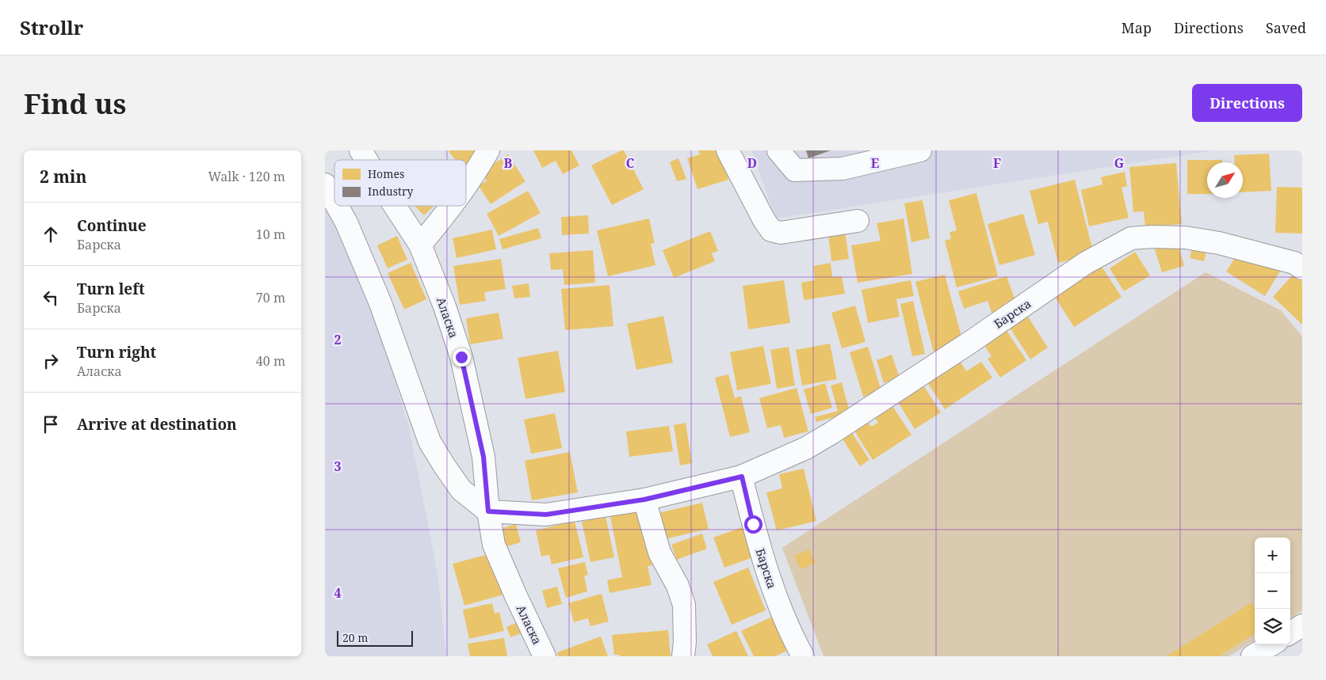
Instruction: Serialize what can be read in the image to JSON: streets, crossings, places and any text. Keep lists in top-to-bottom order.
{
  "streets": {
    "street": ["Барска", "Аласка"]
  },
  "crossings": [
    ["Барска", "Аласка"]
  ],
  "legend": ["Homes", "Industry"],
  "scale_bar": "20 m",
  "north": "top right",
  "page": {
    "header": "Strollr",
    "nav": ["Map", "Directions", "Saved"],
    "buttons": "Directions",
    "title": "Find us",
    "heading": ["2 min", "Walk · 120 m"],
    "list": [
      ["Continue", "Барска", "10 m"],
      ["Turn left", "Барска", "70 m"],
      ["Turn right", "Аласка", "40 m"],
      "Arrive at destination"
    ],
    "map_buttons": ["+", "−"],
    "scale": "20 m"
  },
  "grid": {
    "columns": [
      "B",
      "C",
      "D",
      "E",
      "F",
      "G"
    ],
    "rows": ["2", "3", "4"]
  }
}
